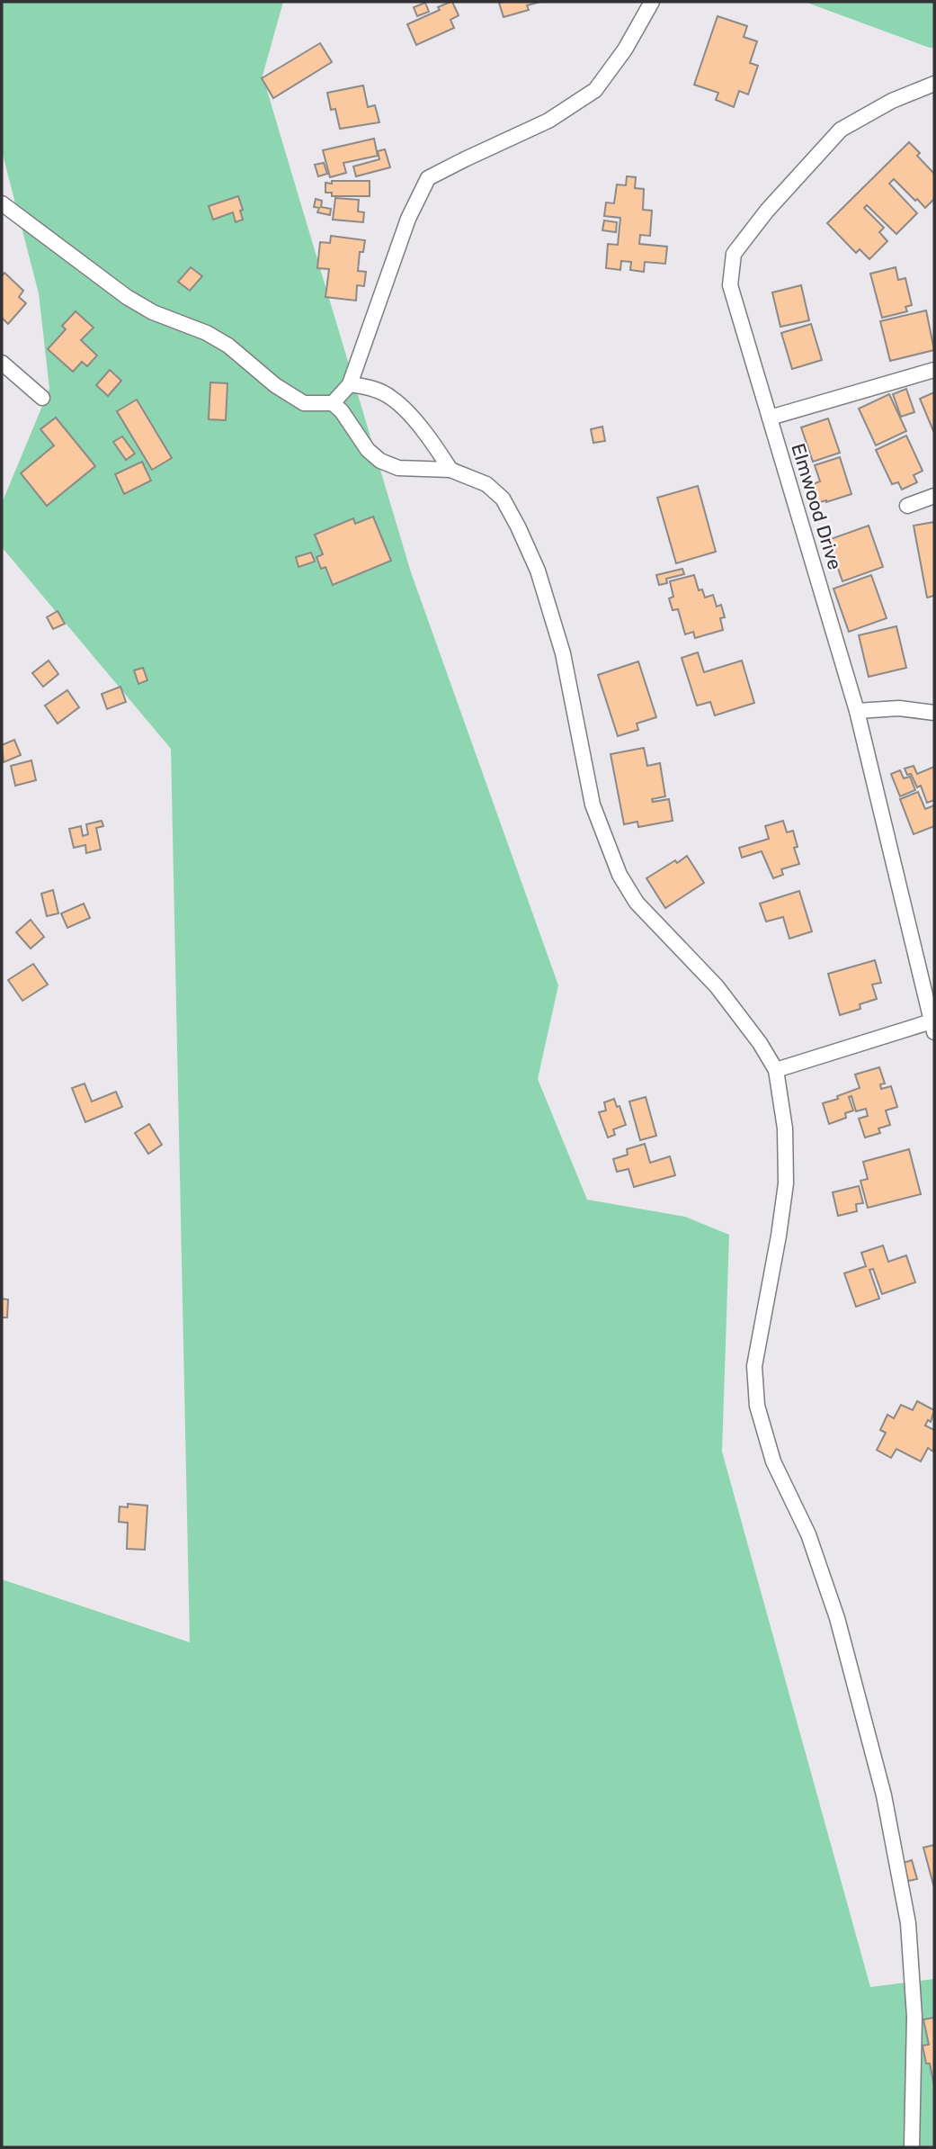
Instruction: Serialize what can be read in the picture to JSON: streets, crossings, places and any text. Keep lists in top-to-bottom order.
{
  "streets": {
    "street": ["Elmwood Drive"]
  }
}
